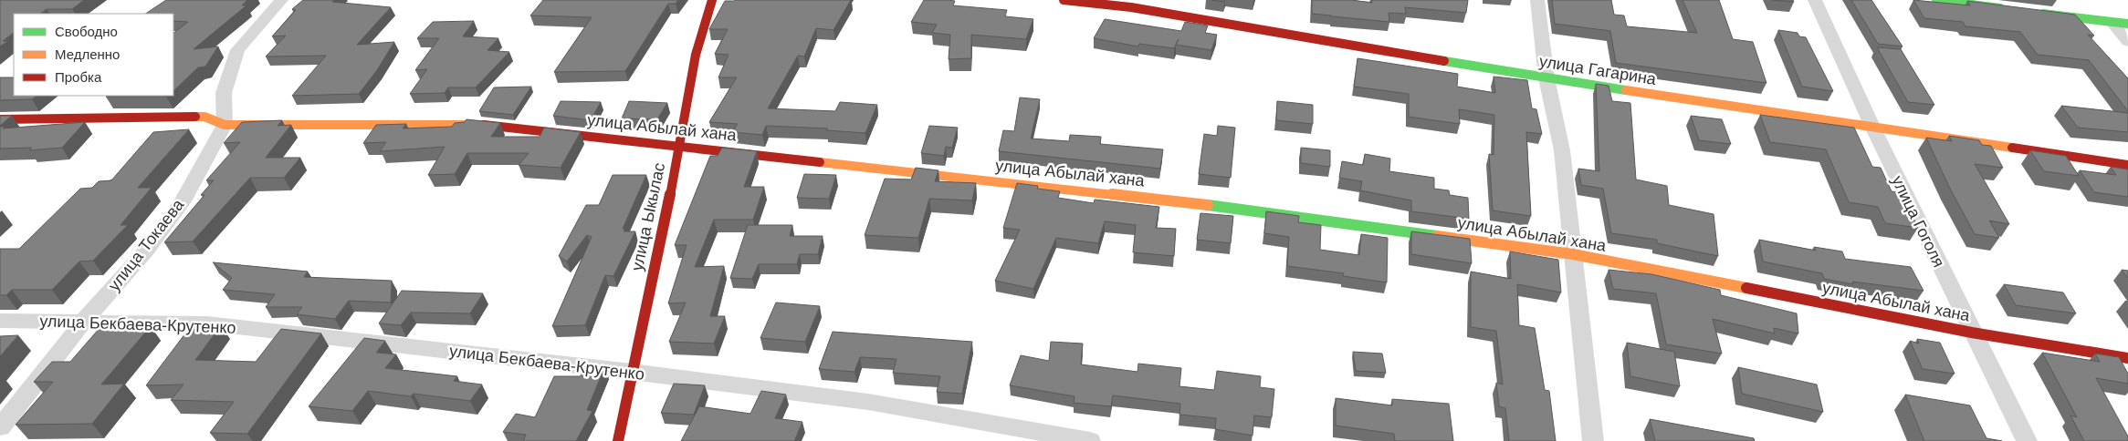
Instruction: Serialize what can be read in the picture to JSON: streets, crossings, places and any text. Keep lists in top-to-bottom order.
{
  "streets": {
    "street": [
      "улица Гагарина",
      "улица Абылай хана",
      "улица Ыкылас",
      "улица Гоголя",
      "улица Токаева",
      "улица Бекбаева-Крутенко"
    ]
  },
  "crossings": [
    ["улица Гагарина", "улица Гоголя"],
    ["улица Абылай хана", "улица Ыкылас"],
    ["улица Абылай хана", "улица Гоголя"],
    ["улица Абылай хана", "улица Токаева"],
    ["улица Ыкылас", "улица Бекбаева-Крутенко"],
    ["улица Токаева", "улица Бекбаева-Крутенко"]
  ],
  "legend": ["Свободно", "Медленно", "Пробка"]
}
